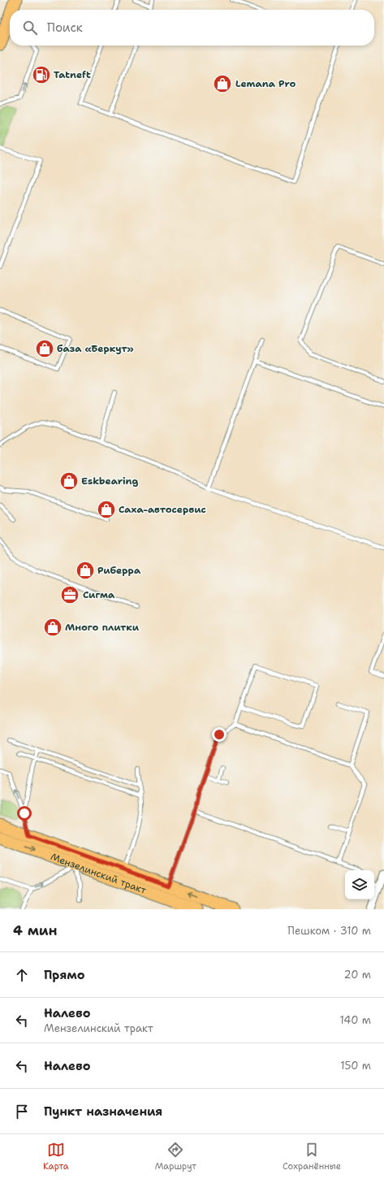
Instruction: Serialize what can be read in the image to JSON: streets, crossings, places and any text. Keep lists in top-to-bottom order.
{
  "streets": {
    "main road": ["Мензелинский тракт"]
  },
  "places": {
    "fuel station": ["Tatneft"],
    "shop": [
      "Lemana Pro",
      "база «Беркут»",
      "Eskbearing",
      "Саха-автосервис",
      "Риберра",
      "Много плитки"
    ],
    "office": ["Сигма"]
  },
  "page": {
    "search": "Поиск",
    "heading": ["4 мин", "Пешком · 310 m"],
    "list": [
      ["Прямо", "20 m"],
      ["Налево", "Мензелинский тракт", "140 m"],
      ["Налево", "150 m"],
      "Пункт назначения"
    ],
    "nav": ["Карта", "Маршрут", "Сохранённые"]
  }
}
